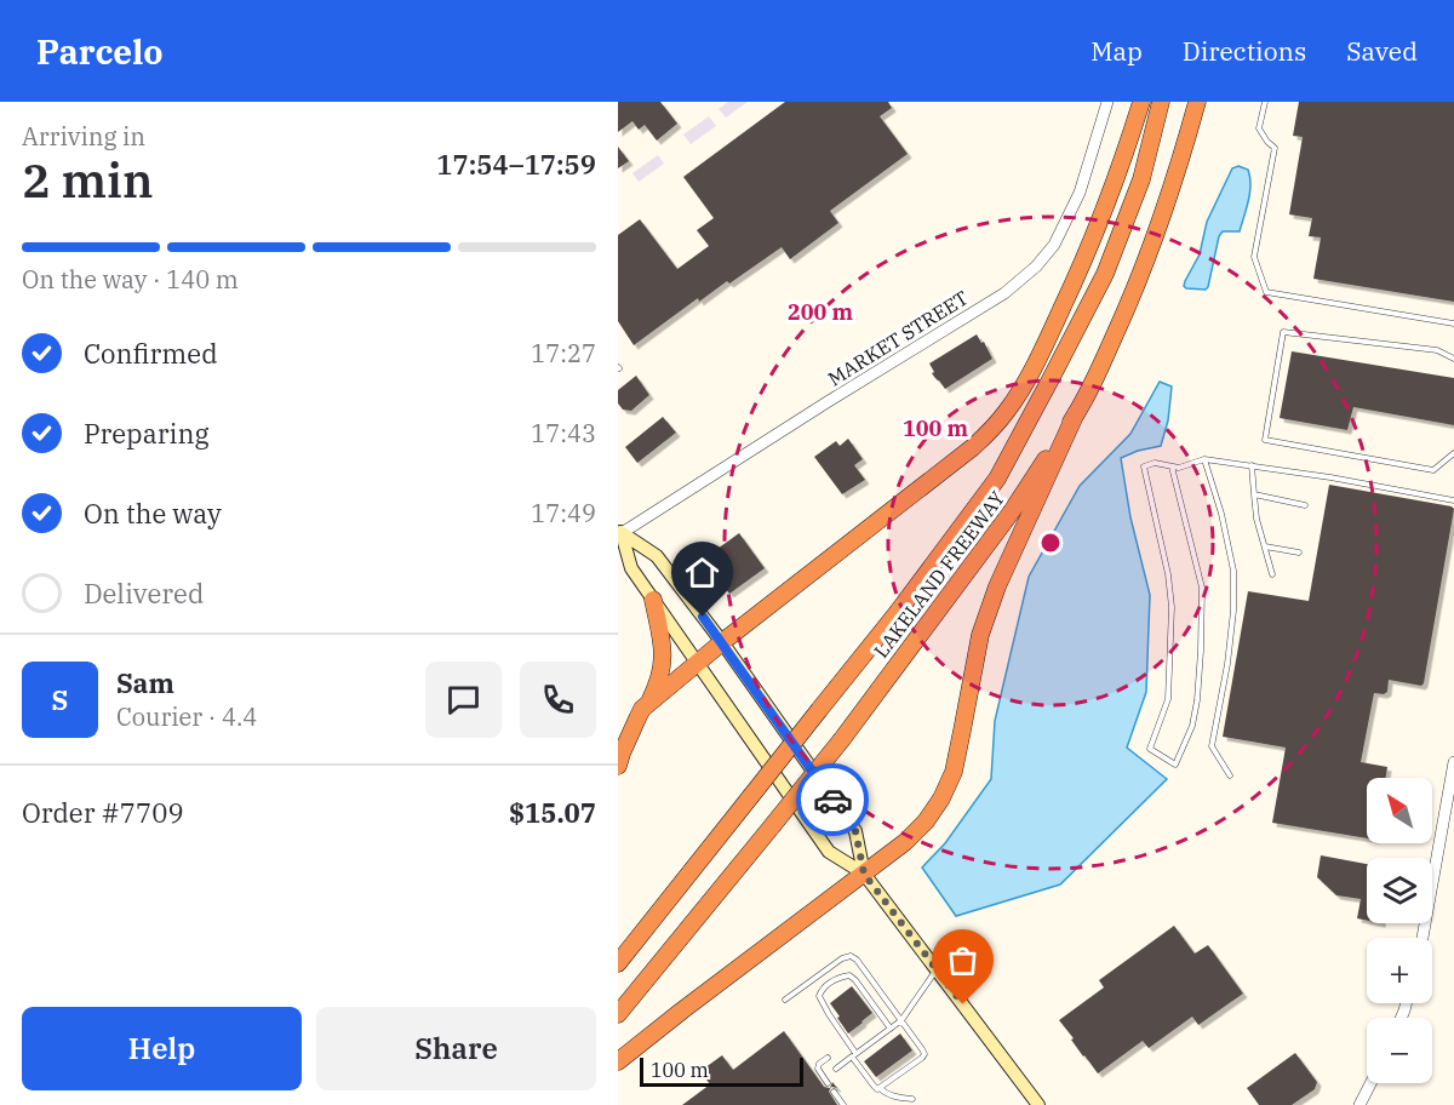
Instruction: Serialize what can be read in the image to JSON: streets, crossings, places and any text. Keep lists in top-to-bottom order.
{
  "streets": {
    "highway": ["LAKELAND FREEWAY"],
    "street": ["MARKET STREET"]
  },
  "scale_bar": "100 m",
  "north": "top left",
  "page": {
    "header": "Parcelo",
    "nav": ["Map", "Directions", "Saved"],
    "heading": ["2 min", "Arriving in", "17:54–17:59"],
    "panel": [
      "Sam",
      "Courier · 4.4",
      "Order #7709",
      "$15.07"
    ],
    "bar": "On the way · 140 m",
    "list": [
      ["Confirmed", "17:27"],
      ["Preparing", "17:43"],
      ["On the way", "17:49"],
      "Delivered"
    ],
    "round": "S",
    "map_buttons": ["+", "−"],
    "buttons": ["Help", "Share"],
    "scale": "100 m"
  },
  "rings": ["200 m", "100 m"]
}
